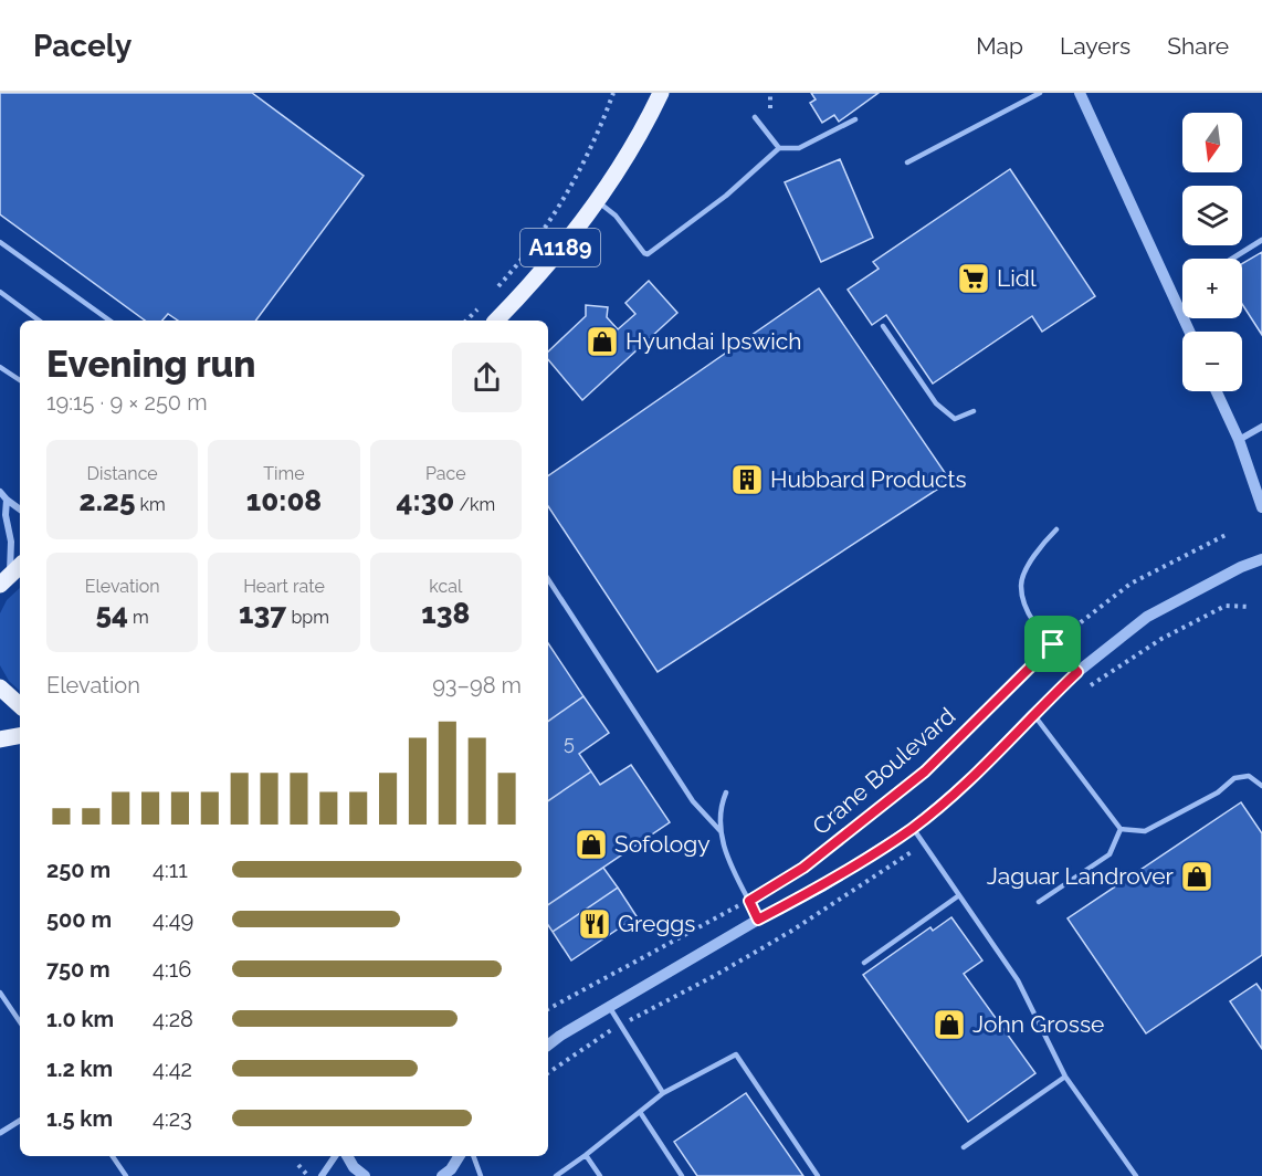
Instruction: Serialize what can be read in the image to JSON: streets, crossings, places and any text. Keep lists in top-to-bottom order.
{
  "streets": {
    "main road": ["A1189"],
    "path": ["Crane Boulevard"]
  },
  "places": {
    "supermarket": ["Lidl"],
    "shop": [
      "Hyundai Ipswich",
      "Sofology",
      "Jaguar Landrover",
      "John Grosse"
    ],
    "building": ["Hubbard Products"],
    "restaurant": ["Greggs"]
  },
  "house_numbers": ["5"],
  "north": "bottom",
  "page": {
    "header": "Pacely",
    "nav": ["Map", "Layers", "Share"],
    "map_buttons": ["+", "−"],
    "heading": ["Evening run", "19:15 · 9 × 250 m"],
    "stats": [
      ["Distance", "2.25 km"],
      ["Time", "10:08"],
      ["Pace", "4:30 /km"],
      ["Elevation", "54 m"],
      ["Heart rate", "137 bpm"],
      ["kcal", "138"]
    ],
    "chart": ["Elevation", "93–98 m"],
    "list": [
      {
        "name": "250 m",
        "note": "4:11"
      },
      {
        "name": "500 m",
        "note": "4:49"
      },
      {
        "name": "750 m",
        "note": "4:16"
      },
      {
        "name": "1.0 km",
        "note": "4:28"
      },
      {
        "name": "1.2 km",
        "note": "4:42"
      },
      {
        "name": "1.5 km",
        "note": "4:23"
      }
    ]
  }
}
